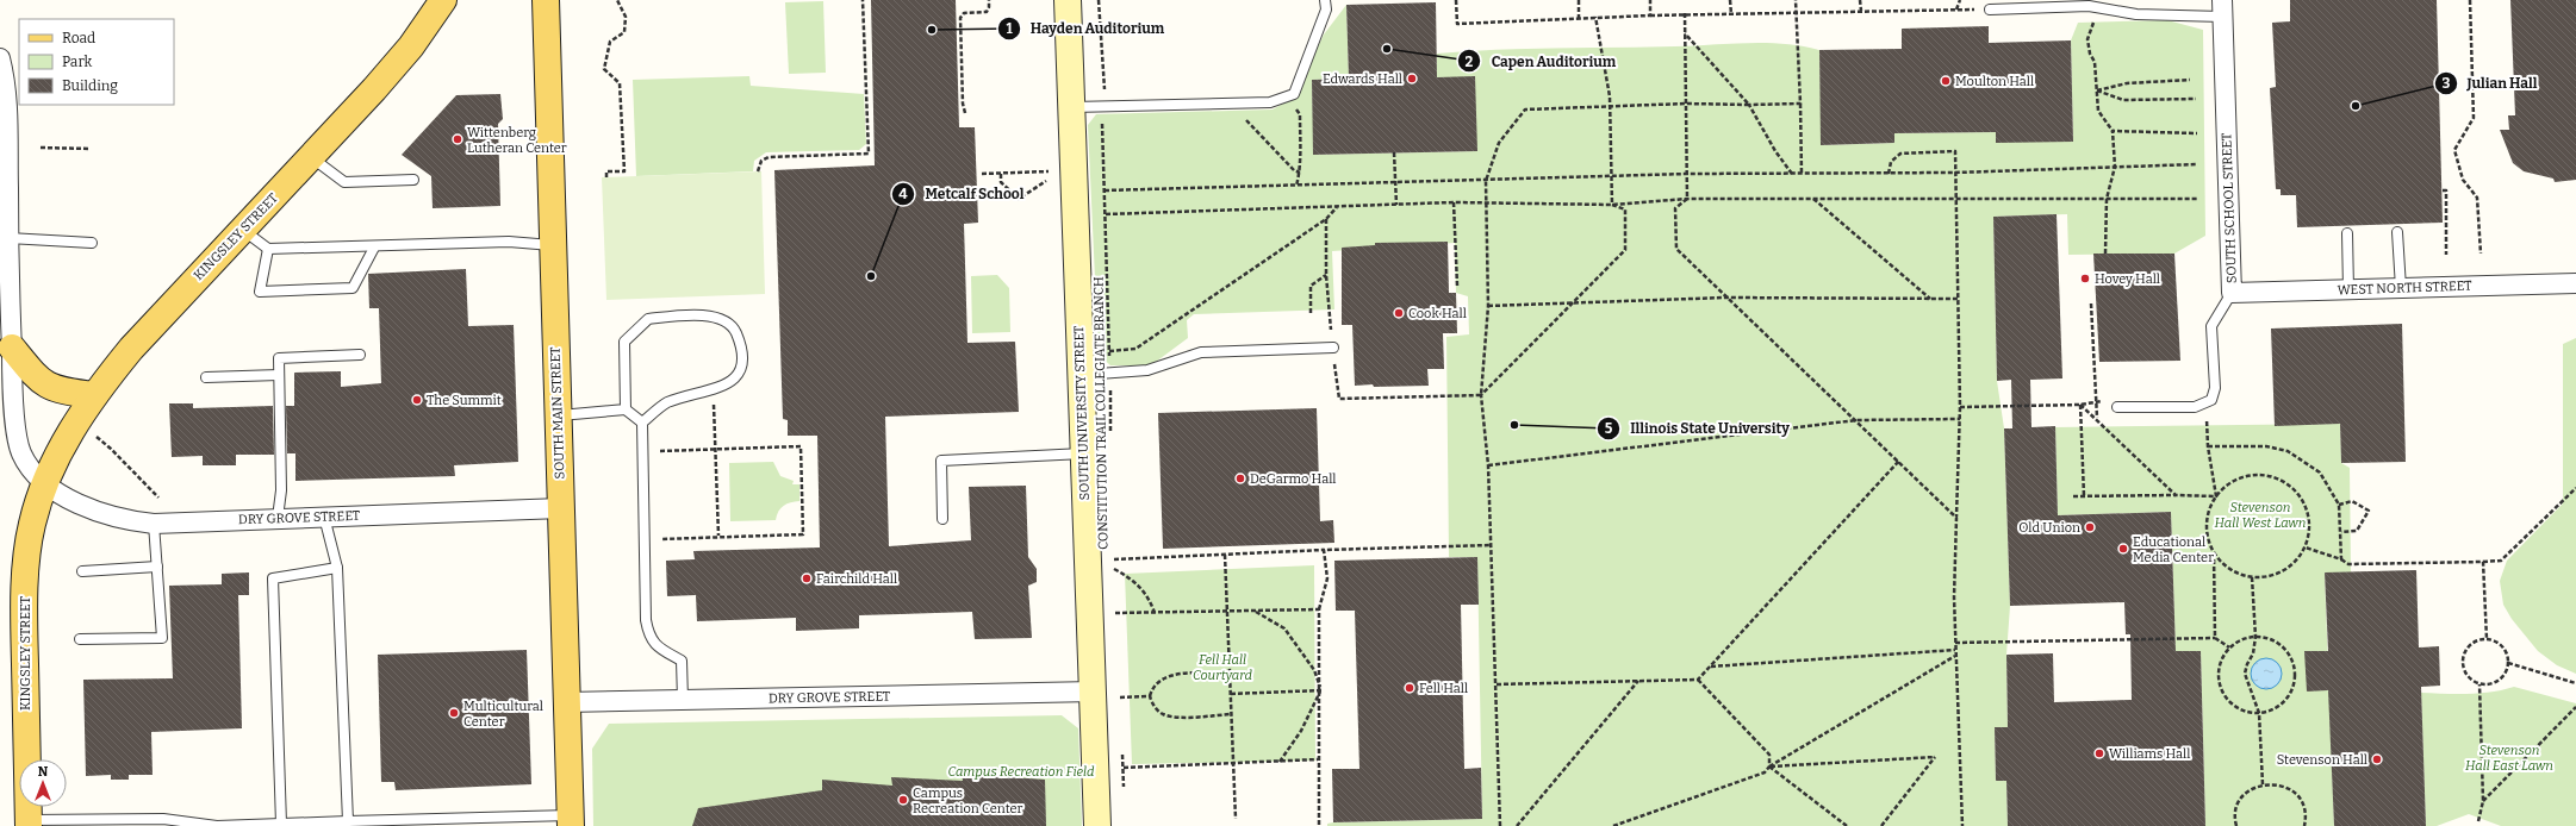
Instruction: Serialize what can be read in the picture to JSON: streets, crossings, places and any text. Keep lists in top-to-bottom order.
{
  "streets": {
    "main road": ["KINGSLEY STREET", "SOUTH MAIN STREET"],
    "street": [
      "SOUTH SCHOOL STREET",
      "WEST NORTH STREET",
      "SOUTH UNIVERSITY STREET",
      "DRY GROVE STREET"
    ],
    "path": ["CONSTITUTION TRAIL COLLEGIATE BRANCH"]
  },
  "crossings": [
    ["SOUTH SCHOOL STREET", "WEST NORTH STREET"],
    ["KINGSLEY STREET", "DRY GROVE STREET"],
    ["SOUTH MAIN STREET", "DRY GROVE STREET"],
    ["SOUTH UNIVERSITY STREET", "DRY GROVE STREET"]
  ],
  "parks": [
    "Stevenson Hall West Lawn",
    "Fell Hall Courtyard",
    "Stevenson Hall East Lawn",
    "Campus Recreation Field"
  ],
  "places": [
    "Hayden Auditorium",
    "Capen Auditorium",
    "Edwards Hall",
    "Moulton Hall",
    "Julian Hall",
    "Wittenberg Lutheran Center",
    "Metcalf School",
    "Hovey Hall",
    "Cook Hall",
    "The Summit",
    "Illinois State University",
    "DeGarmo Hall",
    "Old Union",
    "Educational Media Center",
    "Fairchild Hall",
    "Fell Hall",
    "Multicultural Center",
    "Williams Hall",
    "Stevenson Hall",
    "Campus Recreation Center"
  ],
  "legend": ["Road", "Park", "Building"],
  "north": "top"
}
